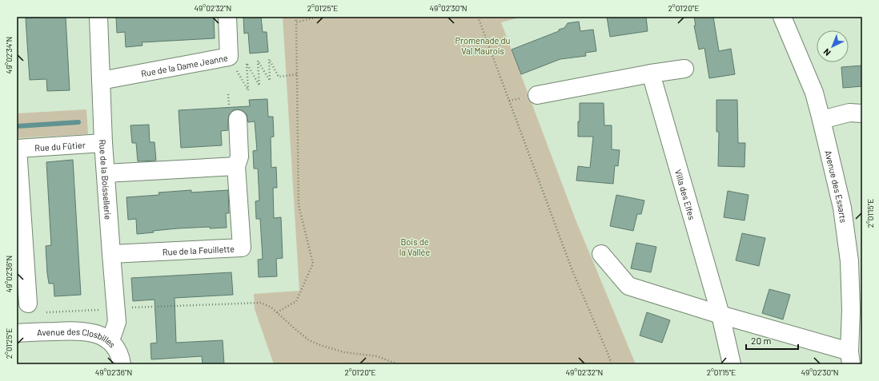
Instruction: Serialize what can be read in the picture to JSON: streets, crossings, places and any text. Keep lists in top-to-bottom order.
{
  "streets": {
    "street": [
      "Rue de la Dame Jeanne",
      "Rue du Fûtier",
      "Rue de la Boissellerie",
      "Avenue des Essarts",
      "Villa des Elfes",
      "Rue de la Feuillette",
      "Avenue des Closbilles"
    ]
  },
  "crossings": [
    ["Rue de la Dame Jeanne", "Rue de la Boissellerie"],
    ["Rue du Fûtier", "Rue de la Boissellerie"],
    ["Rue de la Boissellerie", "Rue de la Feuillette"],
    ["Rue de la Boissellerie", "Avenue des Closbilles"]
  ],
  "parks": ["Promenade du Val Maurois", "Bois de la Vallée"],
  "scale_bar": "20 m",
  "north": "bottom left",
  "coordinates": [
    "49°02'32\"N",
    "2°01'25\"E",
    "49°02'30\"N",
    "2°01'20\"E",
    "49°02'34\"N",
    "2°01'15\"E",
    "49°02'36\"N"
  ]
}
